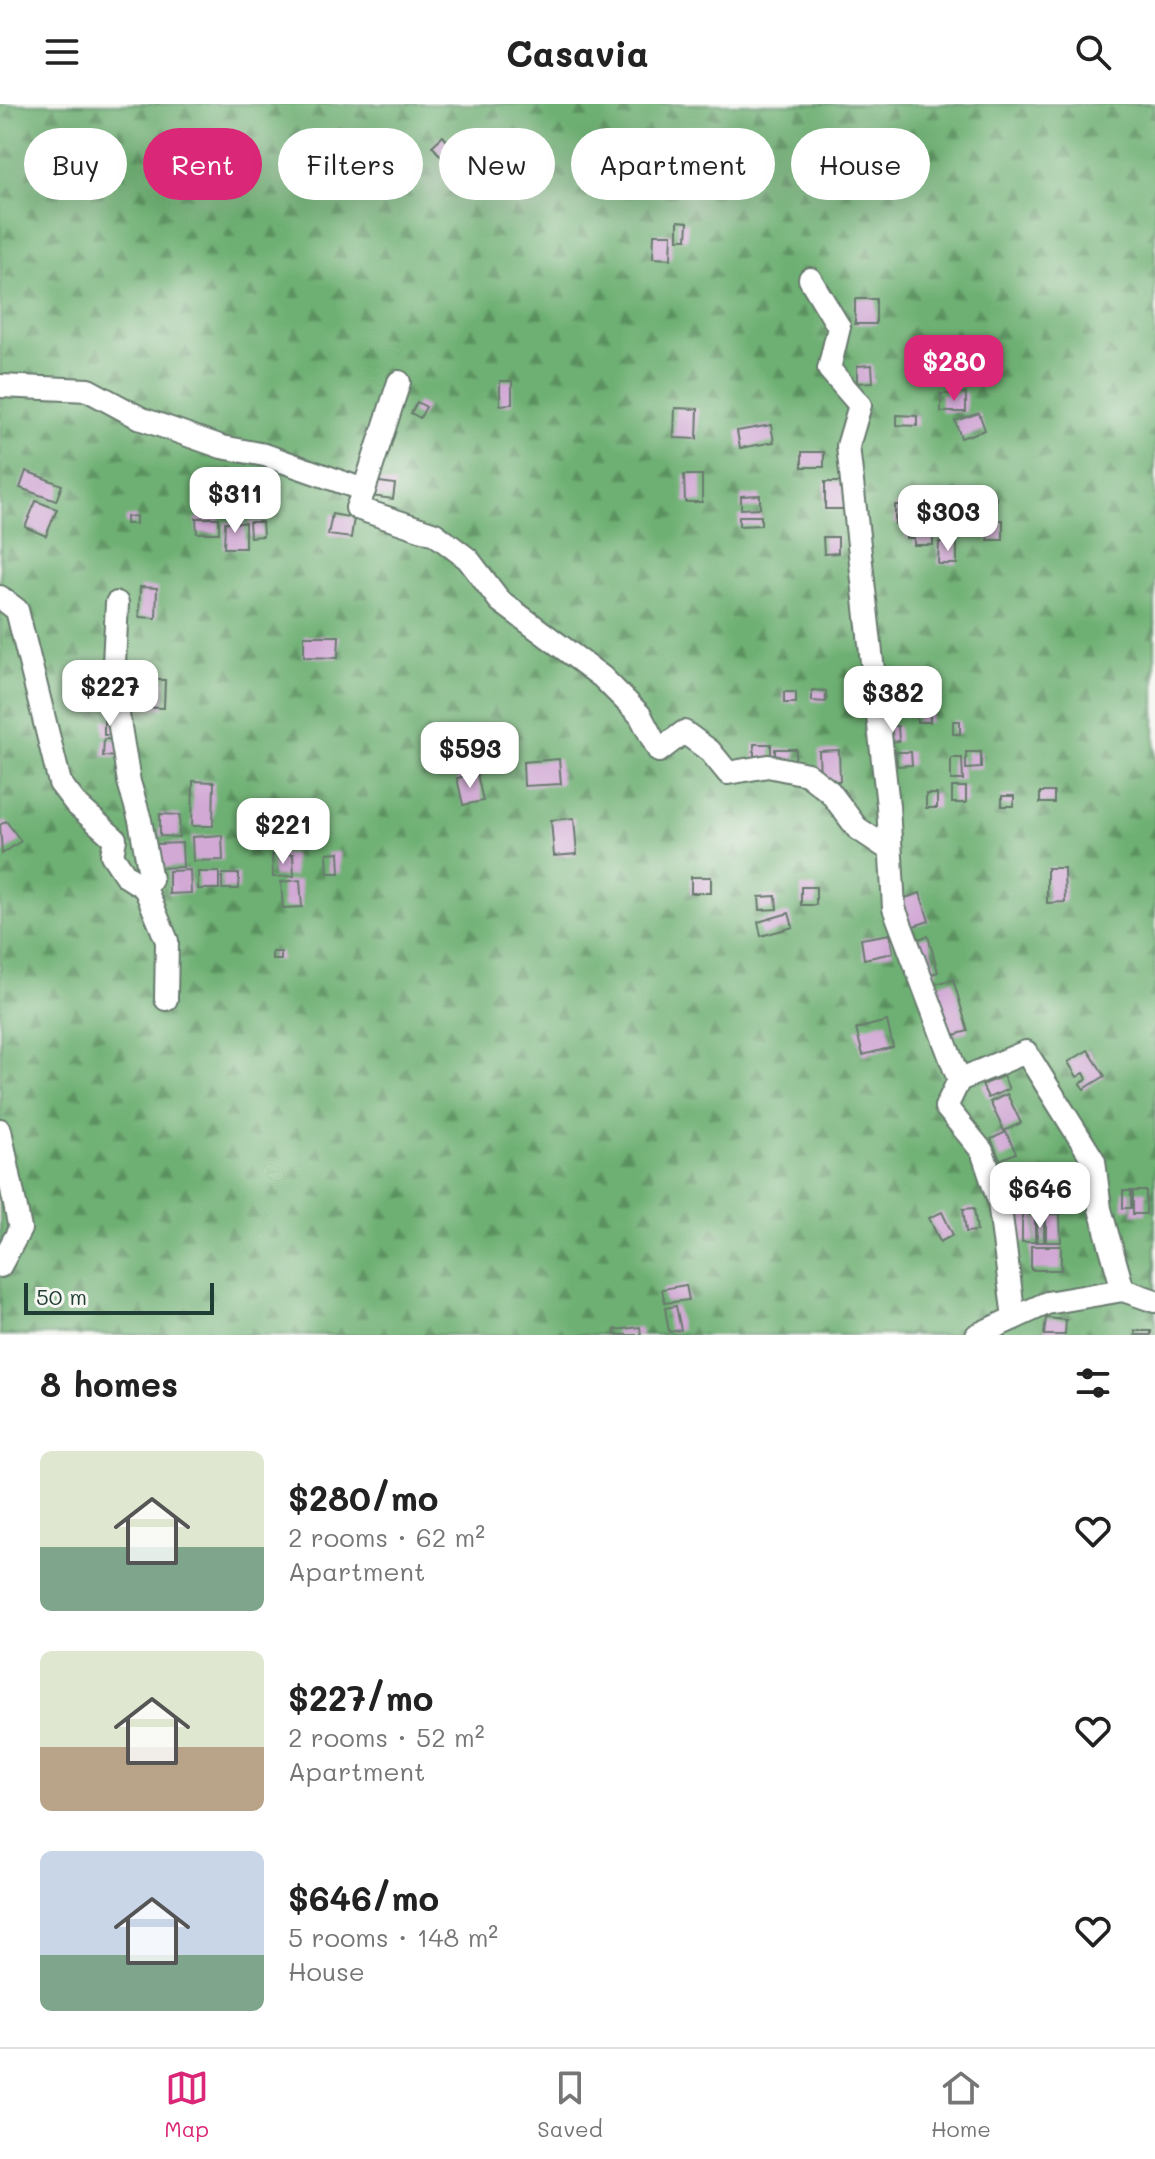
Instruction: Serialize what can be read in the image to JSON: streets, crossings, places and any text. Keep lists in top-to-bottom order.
{
  "scale_bar": "50 m",
  "page": {
    "header": "Casavia",
    "chip": [
      "Buy",
      "Rent",
      "Filters",
      "New",
      "Apartment",
      "House"
    ],
    "price": [
      "$280",
      "$311",
      "$303",
      "$227",
      "$382",
      "$593",
      "$221",
      "$646"
    ],
    "scale": "50 m",
    "heading": "8 homes",
    "list": [
      {
        "name": "$280/mo",
        "note": "2 rooms · 62 m² · Apartment"
      },
      {
        "name": "$227/mo",
        "note": "2 rooms · 52 m² · Apartment"
      },
      {
        "name": "$646/mo",
        "note": "5 rooms · 148 m² · House"
      }
    ],
    "tabs": ["Map", "Saved", "Home"]
  }
}
